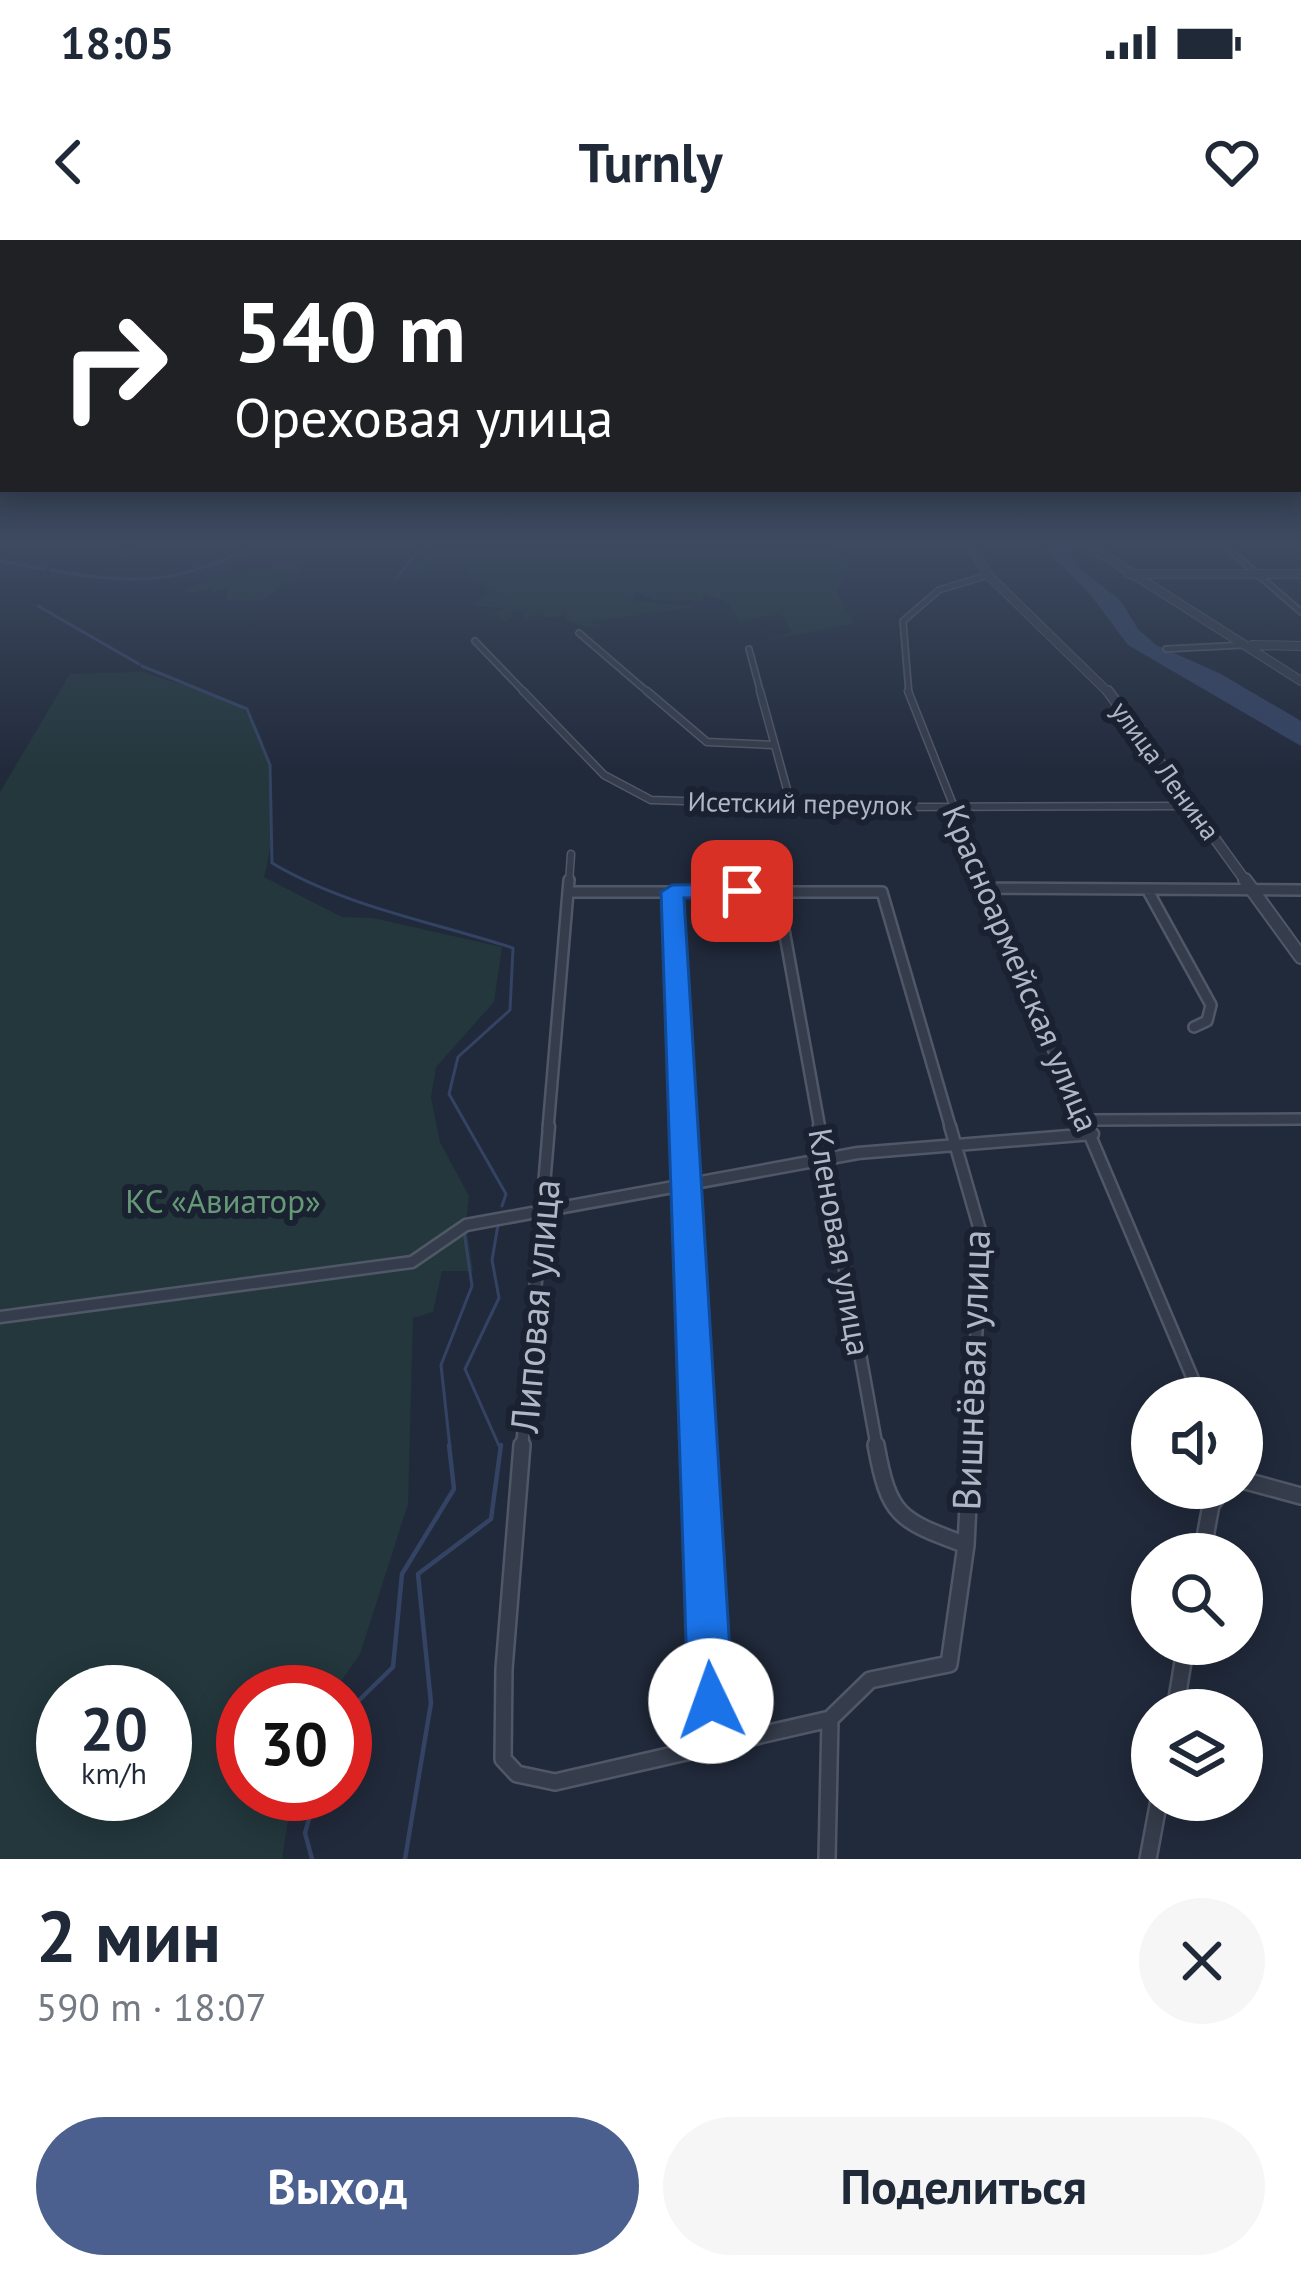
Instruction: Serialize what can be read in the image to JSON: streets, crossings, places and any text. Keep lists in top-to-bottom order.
{
  "streets": {
    "street": [
      "улица Ленина",
      "Исетский переулок",
      "Красноармейская улица",
      "Кленовая улица",
      "Липовая улица",
      "Вишнёвая улица"
    ]
  },
  "crossings": [
    ["улица Ленина", "Исетский переулок"],
    ["Исетский переулок", "Красноармейская улица"],
    ["Кленовая улица", "Вишнёвая улица"]
  ],
  "parks": ["КС «Авиатор»"],
  "page": {
    "status": "18:05",
    "header": "Turnly",
    "turn": ["540 m", "Ореховая улица"],
    "speed": "20 km/h",
    "limit": "30",
    "heading": ["2 мин", "590 m · 18:07"],
    "buttons": ["Выход", "Поделиться"]
  }
}
